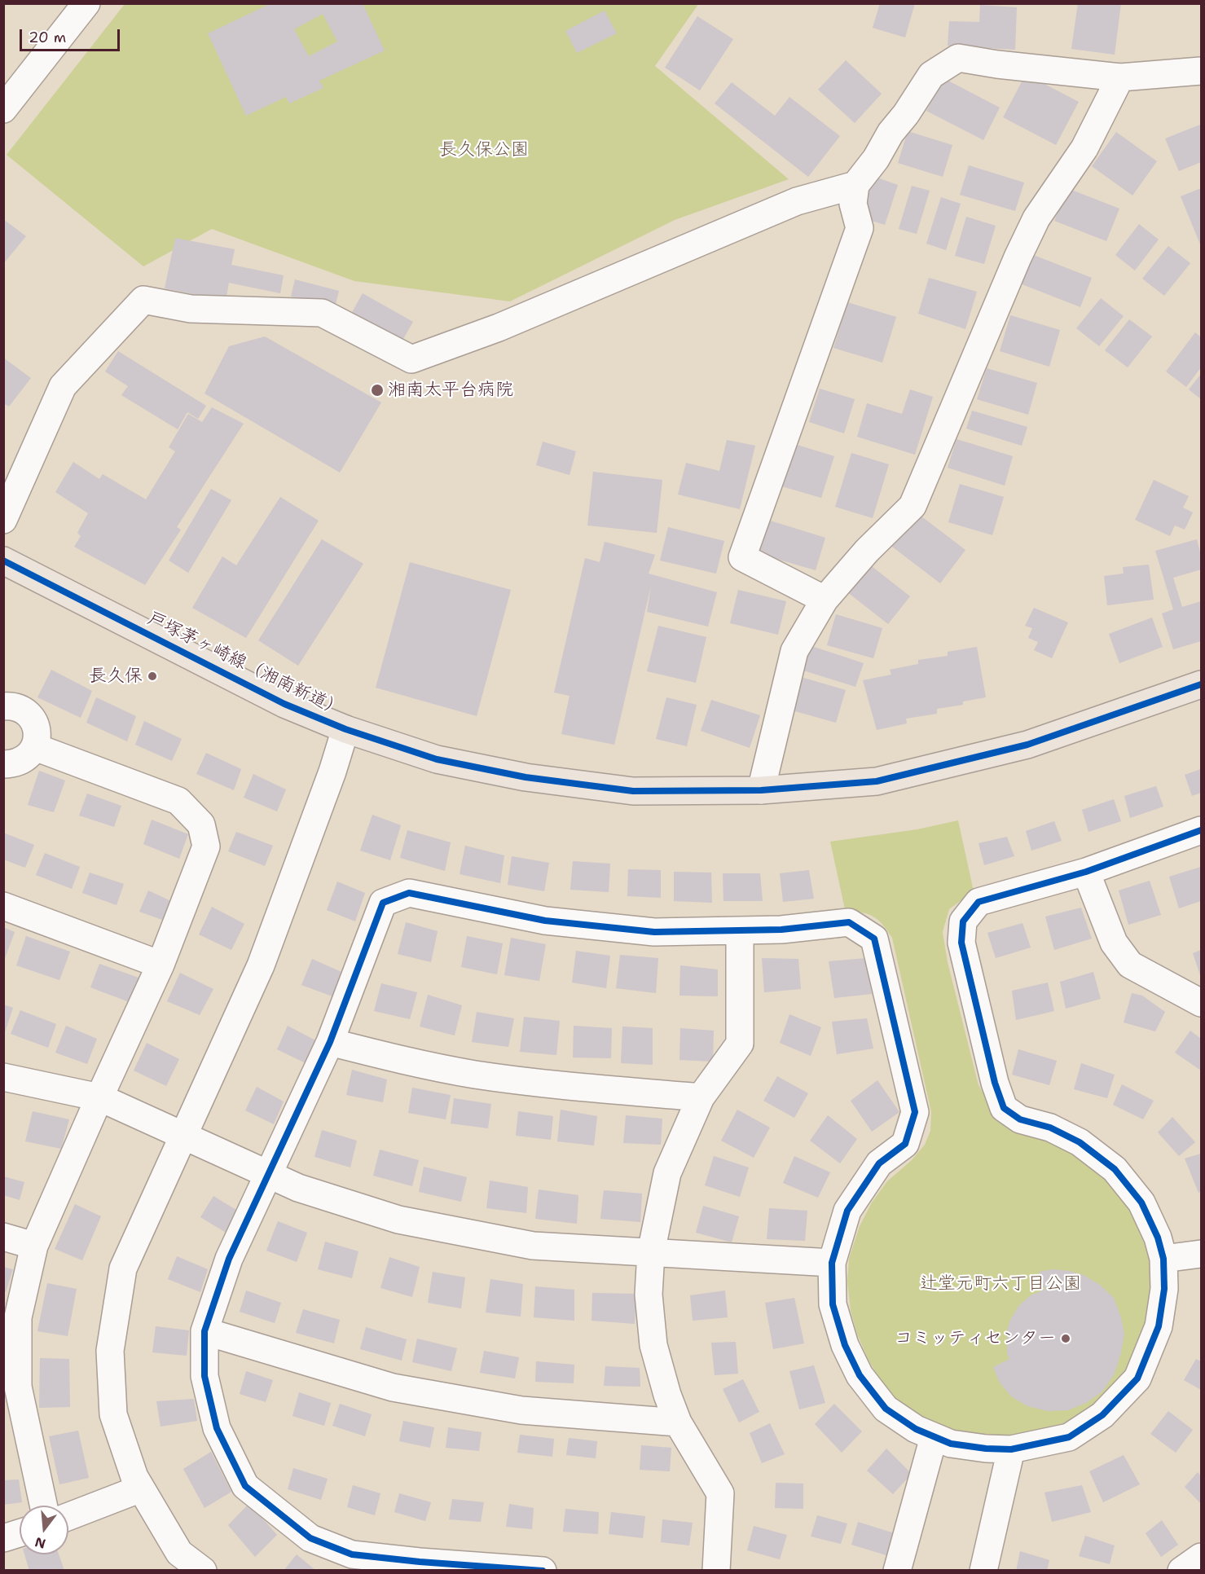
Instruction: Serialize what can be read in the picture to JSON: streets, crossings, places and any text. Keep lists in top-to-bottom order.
{
  "streets": {
    "main road": ["戸塚茅ヶ崎線（湘南新道）"]
  },
  "parks": ["長久保公園", "辻堂元町六丁目公園"],
  "places": ["湘南太平台病院", "長久保", "コミッティセンター"],
  "scale_bar": "20 m",
  "north": "bottom"
}
